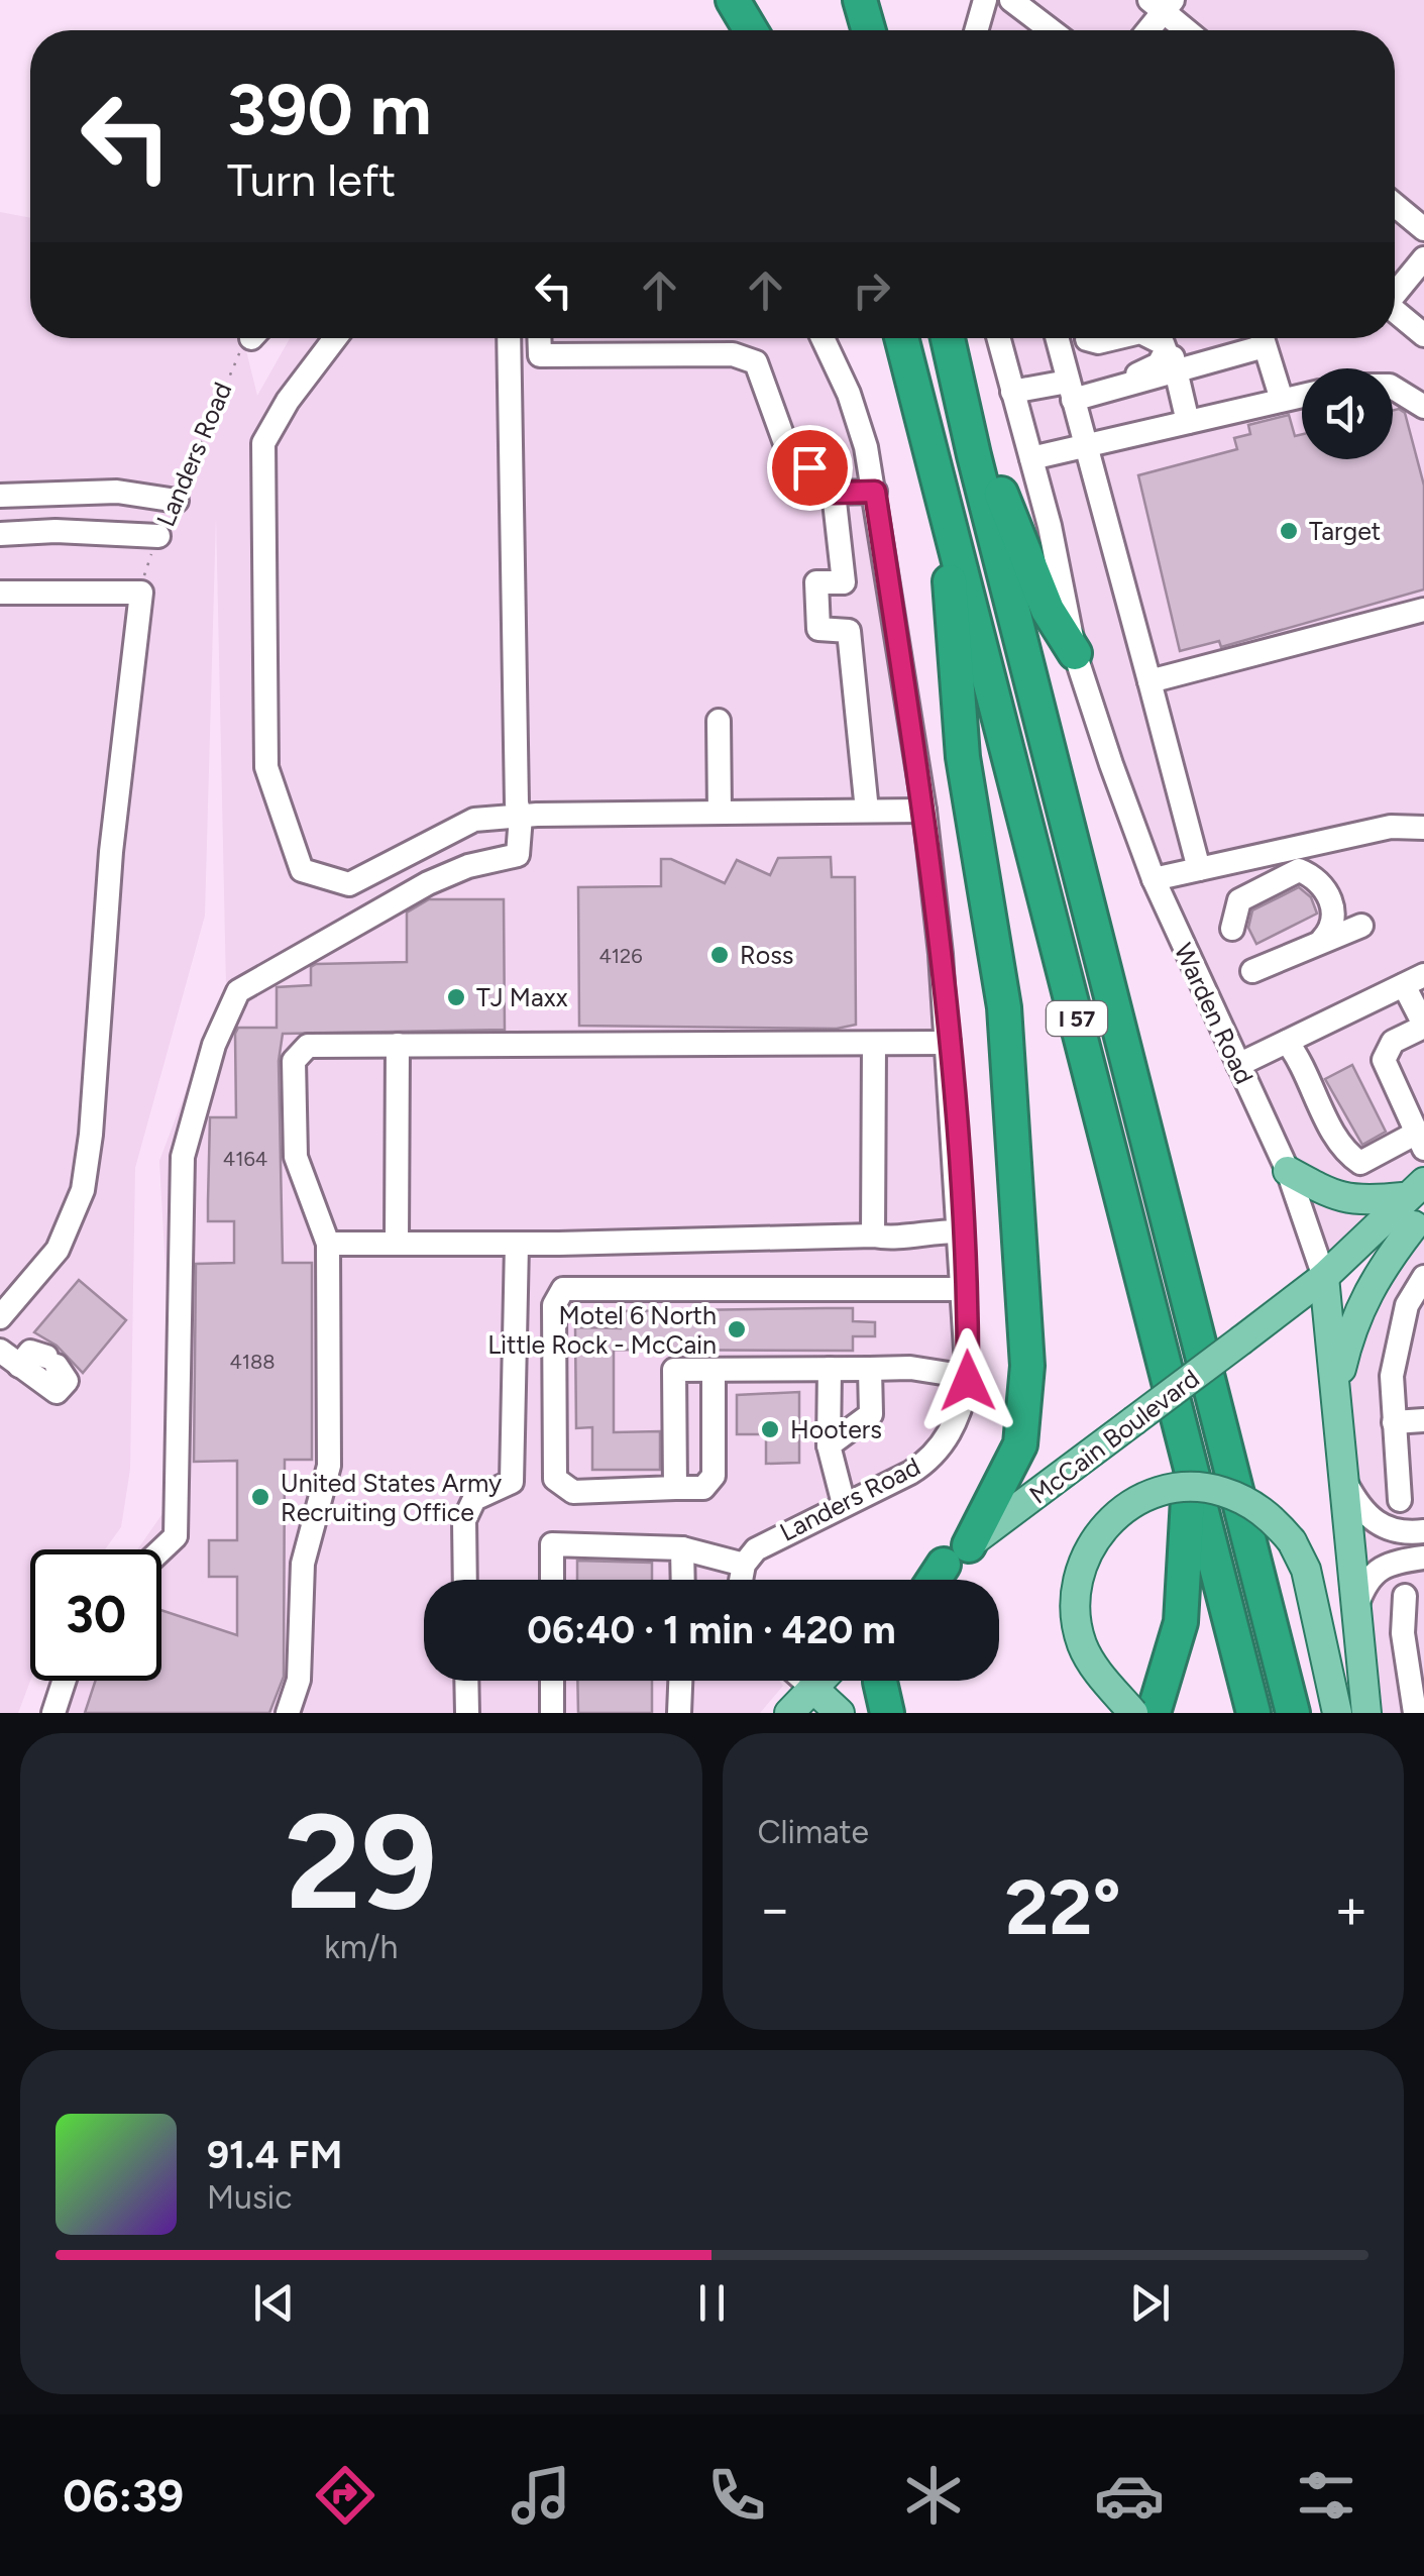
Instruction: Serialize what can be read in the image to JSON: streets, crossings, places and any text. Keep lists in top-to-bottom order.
{
  "streets": {
    "highway": ["I 57"],
    "main road": ["Warden Road", "McCain Boulevard"],
    "street": ["Landers Road"]
  },
  "crossings": [
    ["Warden Road", "McCain Boulevard"]
  ],
  "places": [
    "Target",
    "Ross",
    "TJ Maxx",
    "Motel 6 North Little Rock - McCain",
    "Hooters",
    "United States Army Recruiting Office"
  ],
  "house_numbers": ["4126", "4164", "4188"],
  "page": {
    "turn": ["390 m", "Turn left"],
    "limit": "30",
    "trip": "06:40 · 1 min · 420 m",
    "tile": [
      ["29", "km/h"],
      "Climate"
    ],
    "heat": ["−", "22°", "+"],
    "song": ["91.4 FM", "Music"],
    "tabs": "06:39"
  }
}
